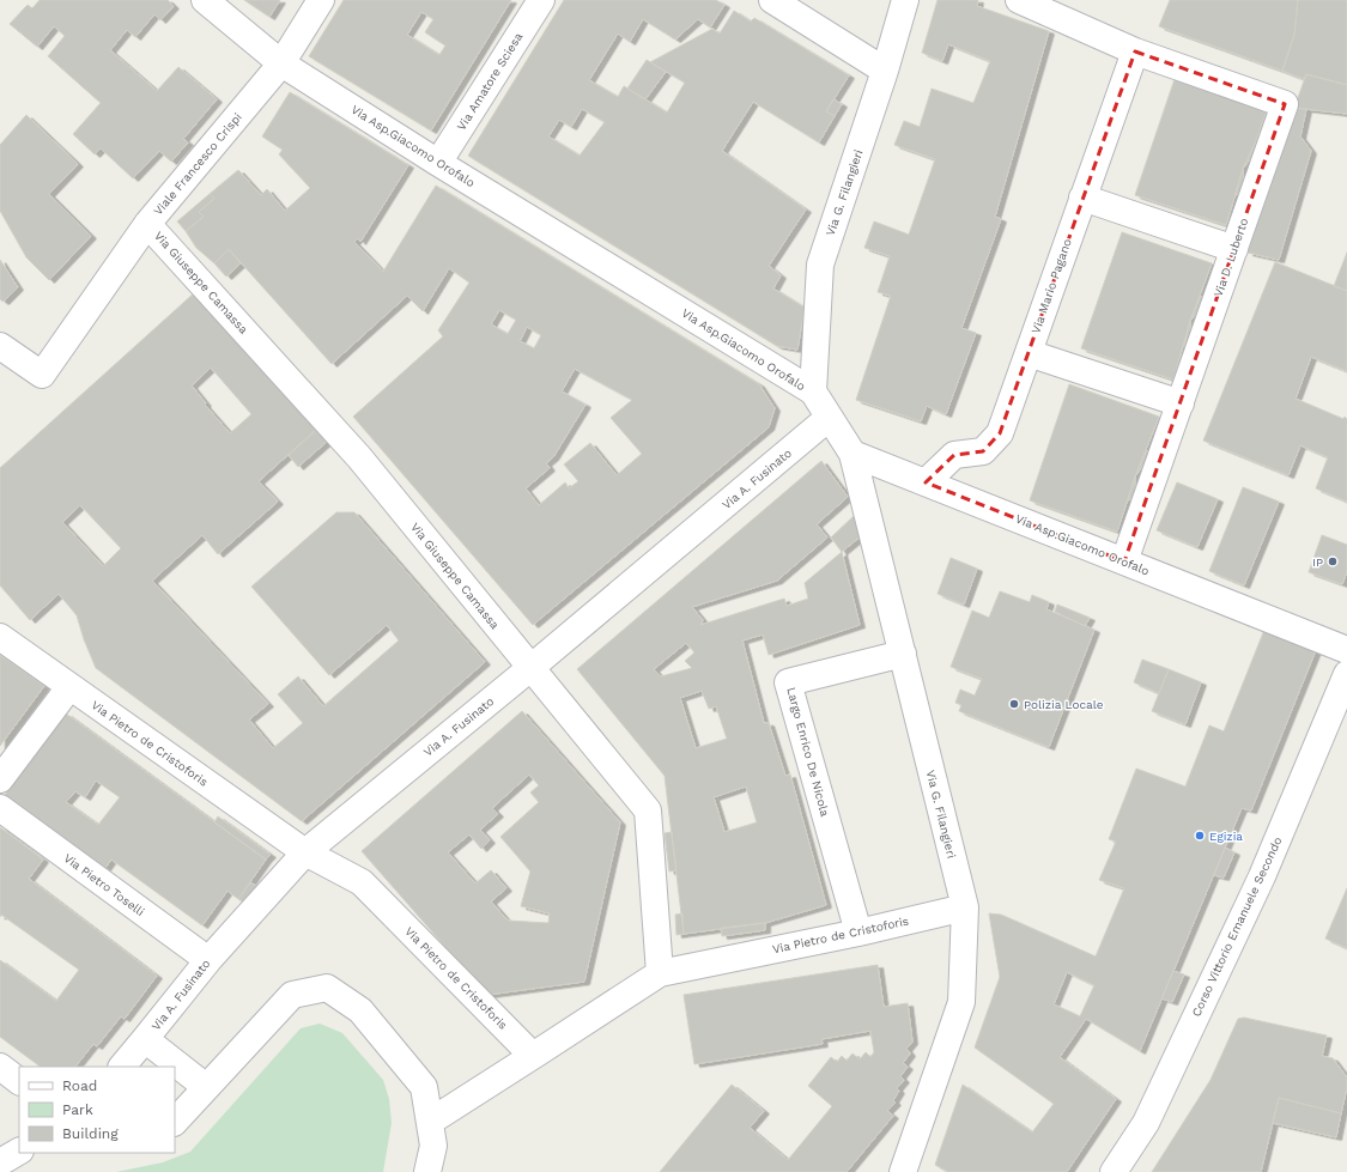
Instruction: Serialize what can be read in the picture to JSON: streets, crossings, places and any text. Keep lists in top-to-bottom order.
{
  "streets": {
    "street": [
      "Via Amatore Sciesa",
      "Via Asp.Giacomo Orofalo",
      "Viale Francesco Crispi",
      "Via G. Filangieri",
      "Via D. Luberto",
      "Via Giuseppe Camassa",
      "Via Mario Pagano",
      "Via A. Fusinato",
      "Via Pietro de Cristoforis",
      "Largo Enrico De Nicola",
      "Via Pietro Toselli",
      "Corso Vittorio Emanuele Secondo"
    ]
  },
  "crossings": [
    ["Via Amatore Sciesa", "Via Asp.Giacomo Orofalo"],
    ["Via Asp.Giacomo Orofalo", "Viale Francesco Crispi"],
    ["Via Asp.Giacomo Orofalo", "Via G. Filangieri"],
    ["Via Asp.Giacomo Orofalo", "Via D. Luberto"],
    ["Via Asp.Giacomo Orofalo", "Via Mario Pagano"],
    ["Via Asp.Giacomo Orofalo", "Via A. Fusinato"],
    ["Viale Francesco Crispi", "Via Giuseppe Camassa"],
    ["Via G. Filangieri", "Via Pietro de Cristoforis"],
    ["Via G. Filangieri", "Largo Enrico De Nicola"],
    ["Via D. Luberto", "Via Mario Pagano"],
    ["Via Giuseppe Camassa", "Via A. Fusinato"],
    ["Via Giuseppe Camassa", "Via Pietro de Cristoforis"],
    ["Via A. Fusinato", "Via Pietro de Cristoforis"],
    ["Via A. Fusinato", "Via Pietro Toselli"],
    ["Via Pietro de Cristoforis", "Largo Enrico De Nicola"]
  ],
  "places": ["IP", "Polizia Locale", "Egizia"],
  "legend": ["Road", "Park", "Building"]
}
